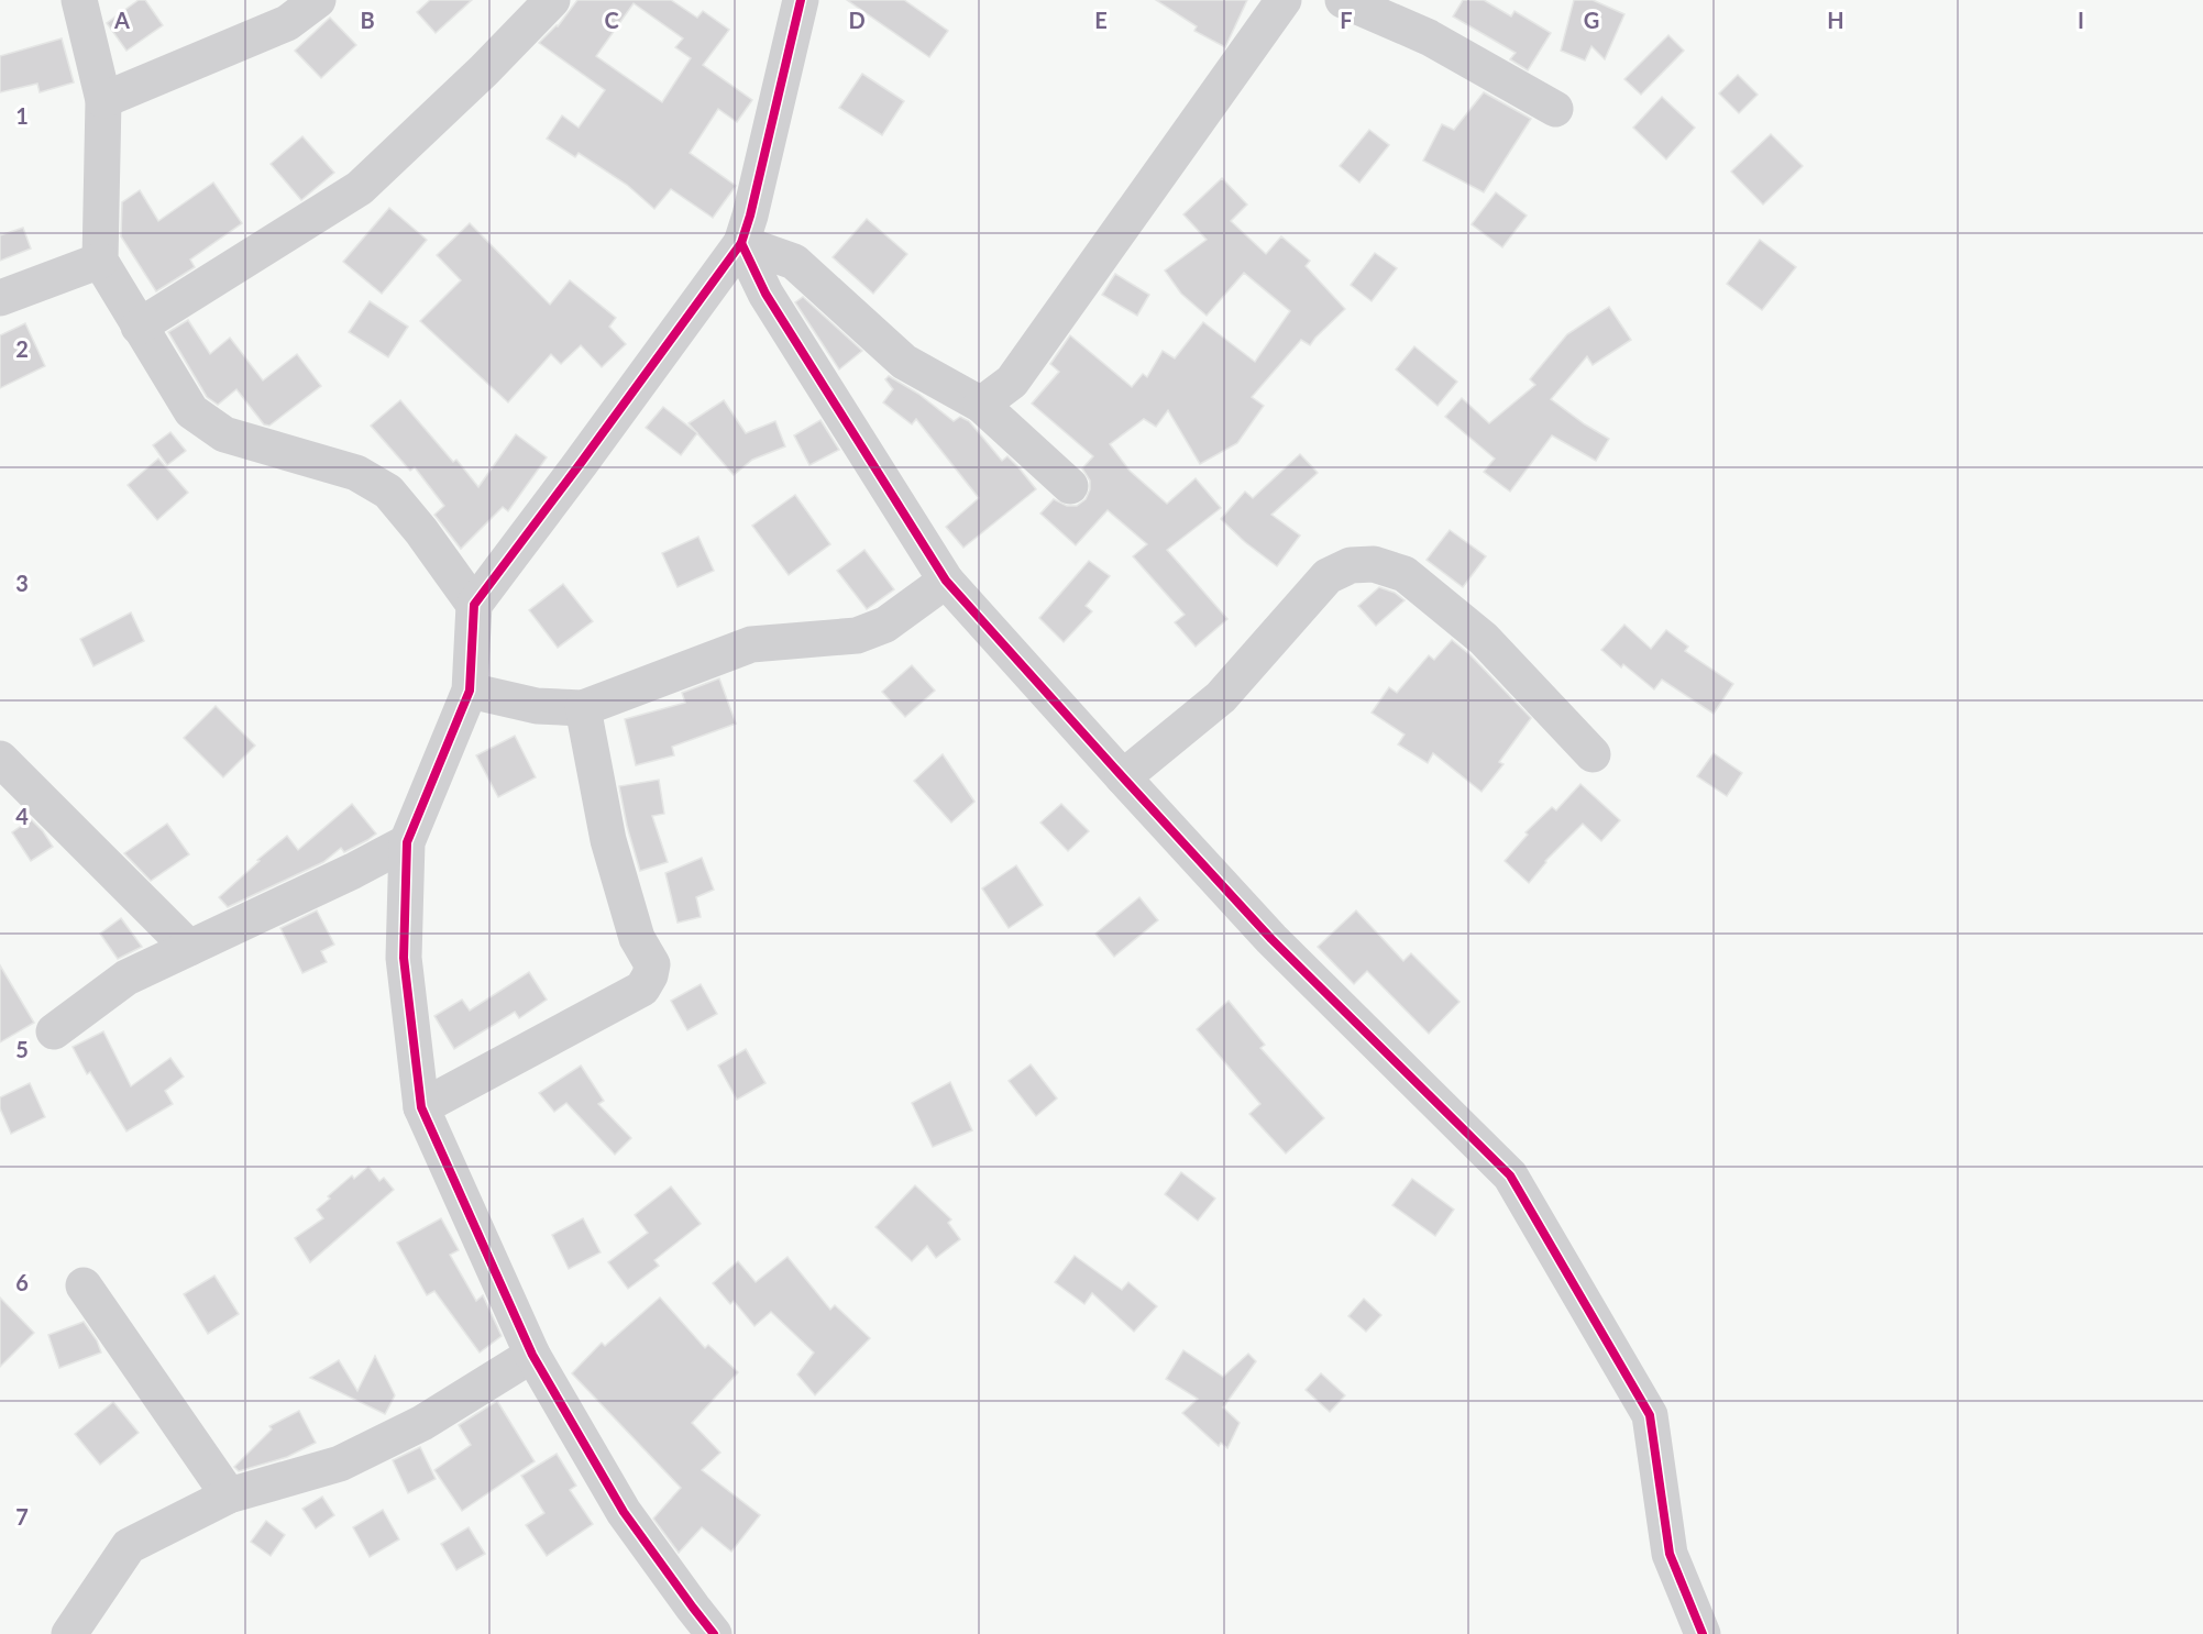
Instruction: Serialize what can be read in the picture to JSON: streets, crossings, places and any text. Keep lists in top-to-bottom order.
{
  "grid": {
    "columns": [
      "A",
      "B",
      "C",
      "D",
      "E",
      "F",
      "G",
      "H",
      "I"
    ],
    "rows": [
      "1",
      "2",
      "3",
      "4",
      "5",
      "6",
      "7"
    ]
  }
}
